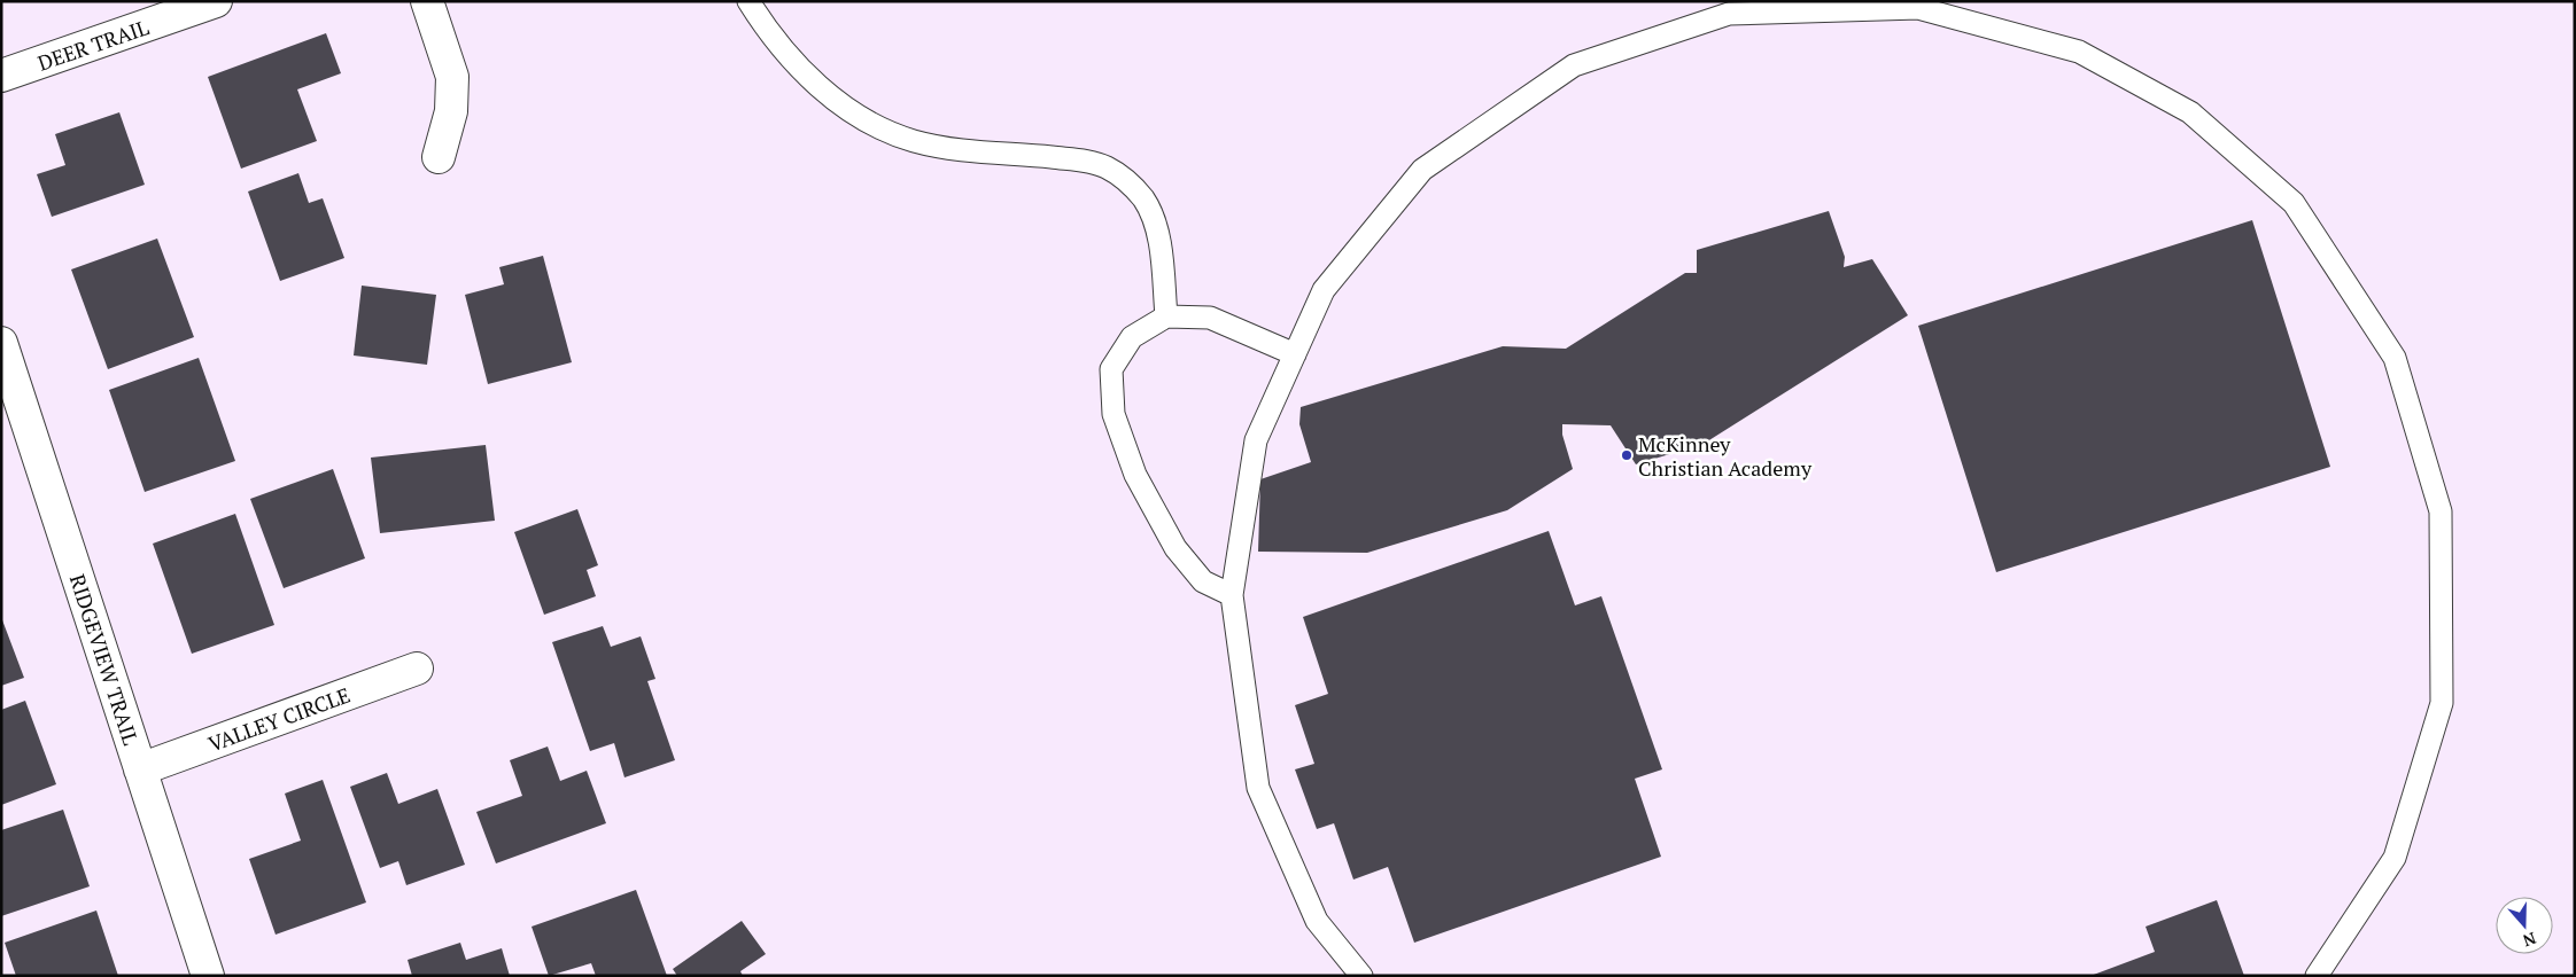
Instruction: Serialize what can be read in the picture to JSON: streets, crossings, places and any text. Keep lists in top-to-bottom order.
{
  "streets": {
    "street": ["DEER TRAIL", "RIDGEVIEW TRAIL", "VALLEY CIRCLE"]
  },
  "crossings": [
    ["RIDGEVIEW TRAIL", "VALLEY CIRCLE"]
  ],
  "places": ["McKinney Christian Academy"],
  "north": "bottom"
}
